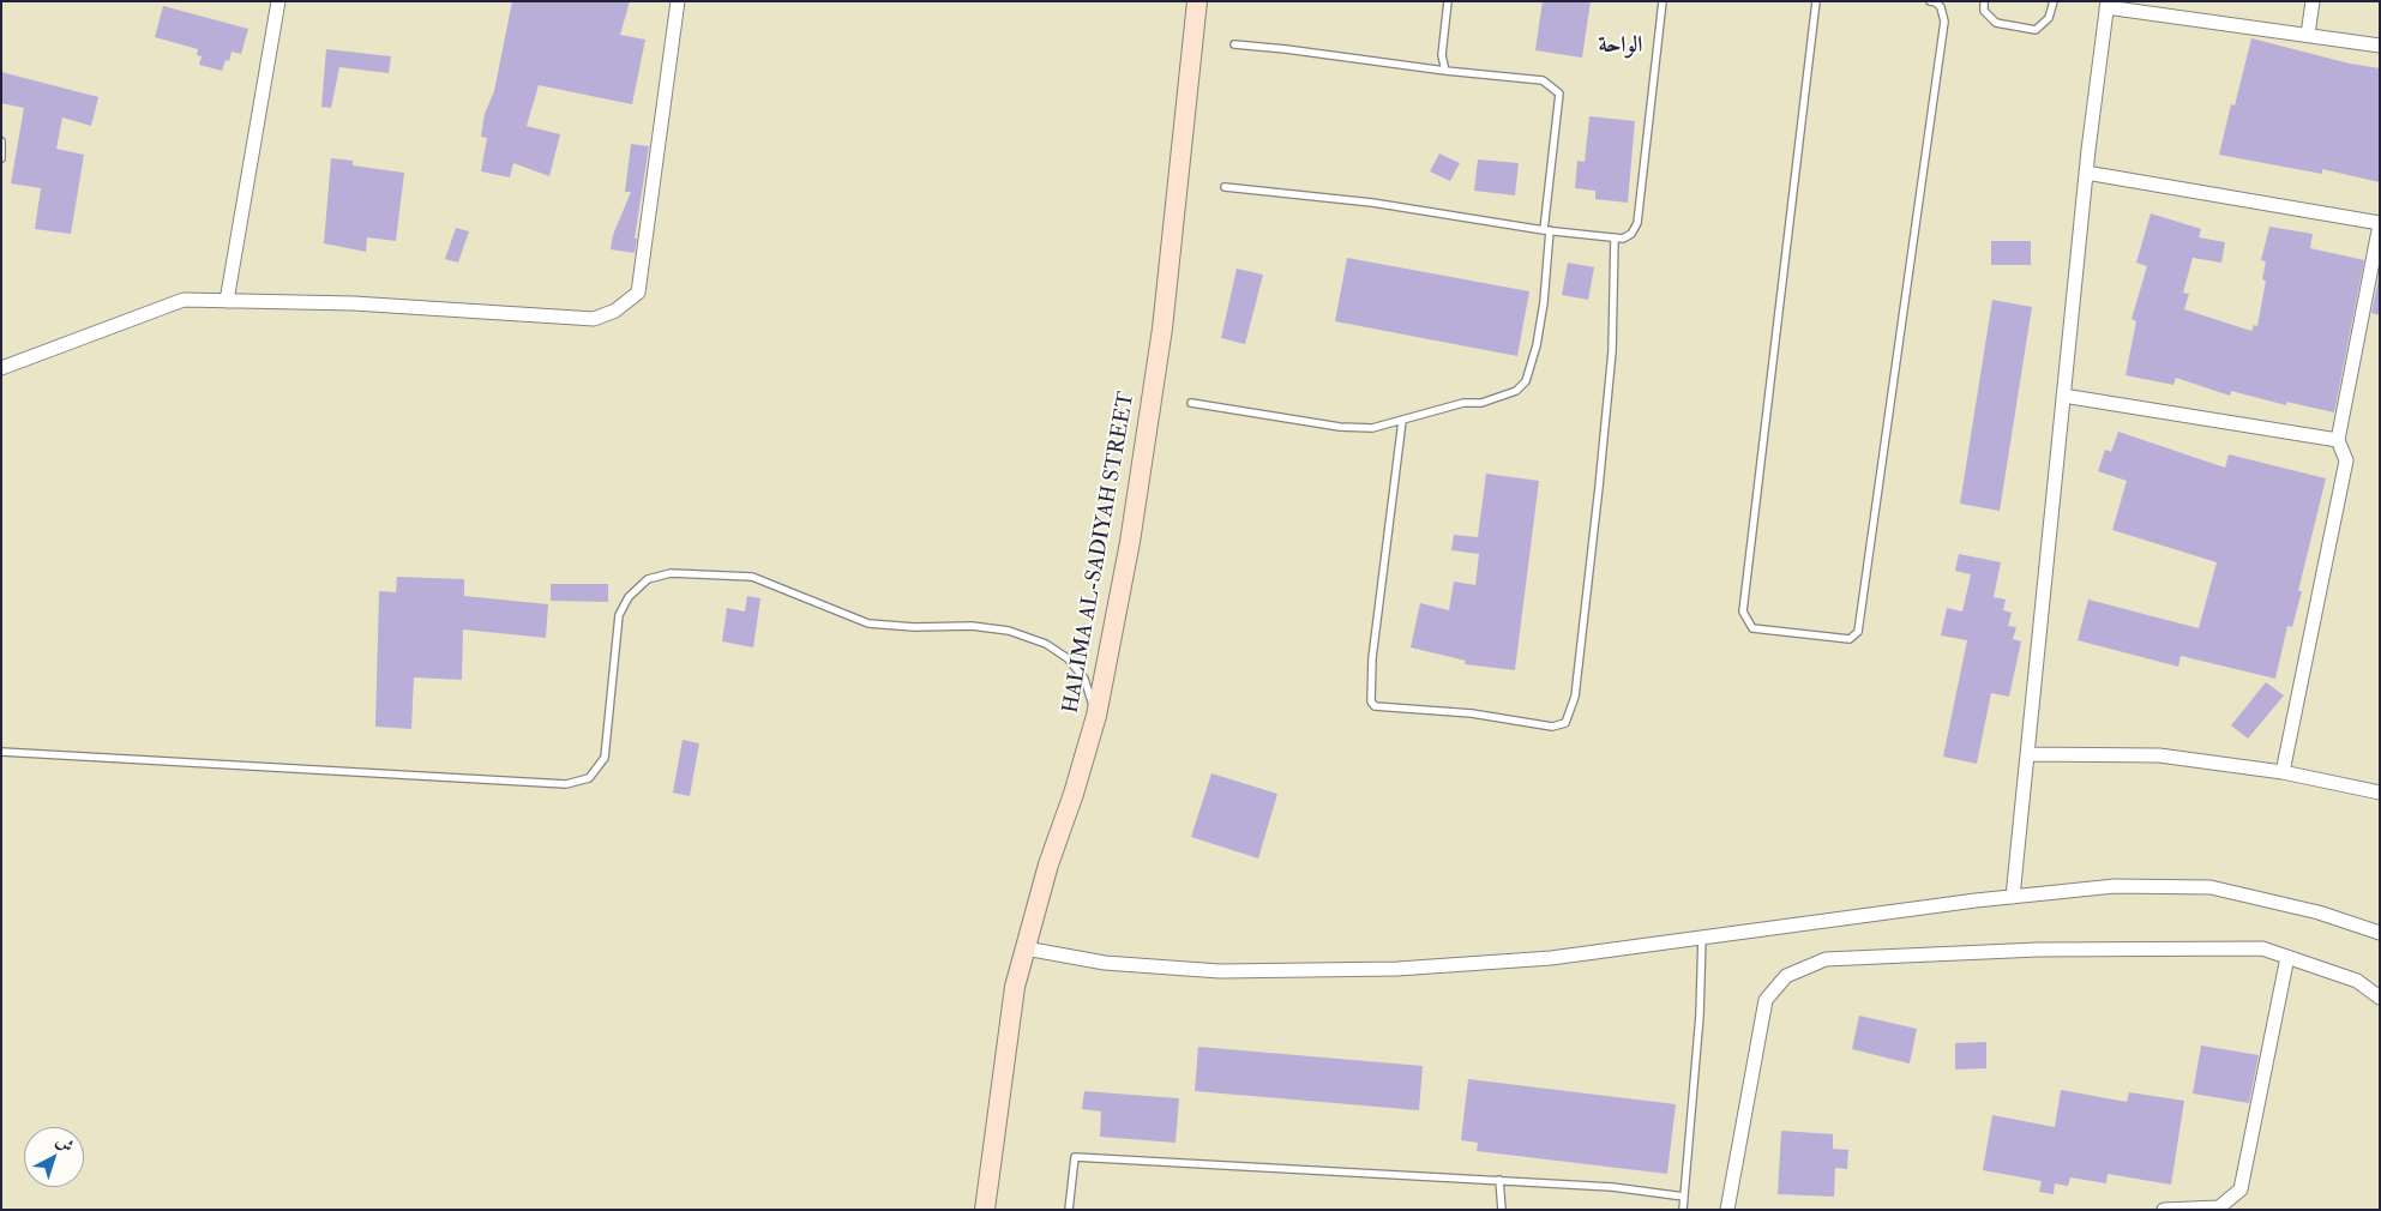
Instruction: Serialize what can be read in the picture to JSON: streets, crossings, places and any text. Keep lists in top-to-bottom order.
{
  "streets": {
    "street": ["HALIMA AL-SADIYAH STREET"]
  },
  "districts": ["الواحة"],
  "north": "top right"
}
